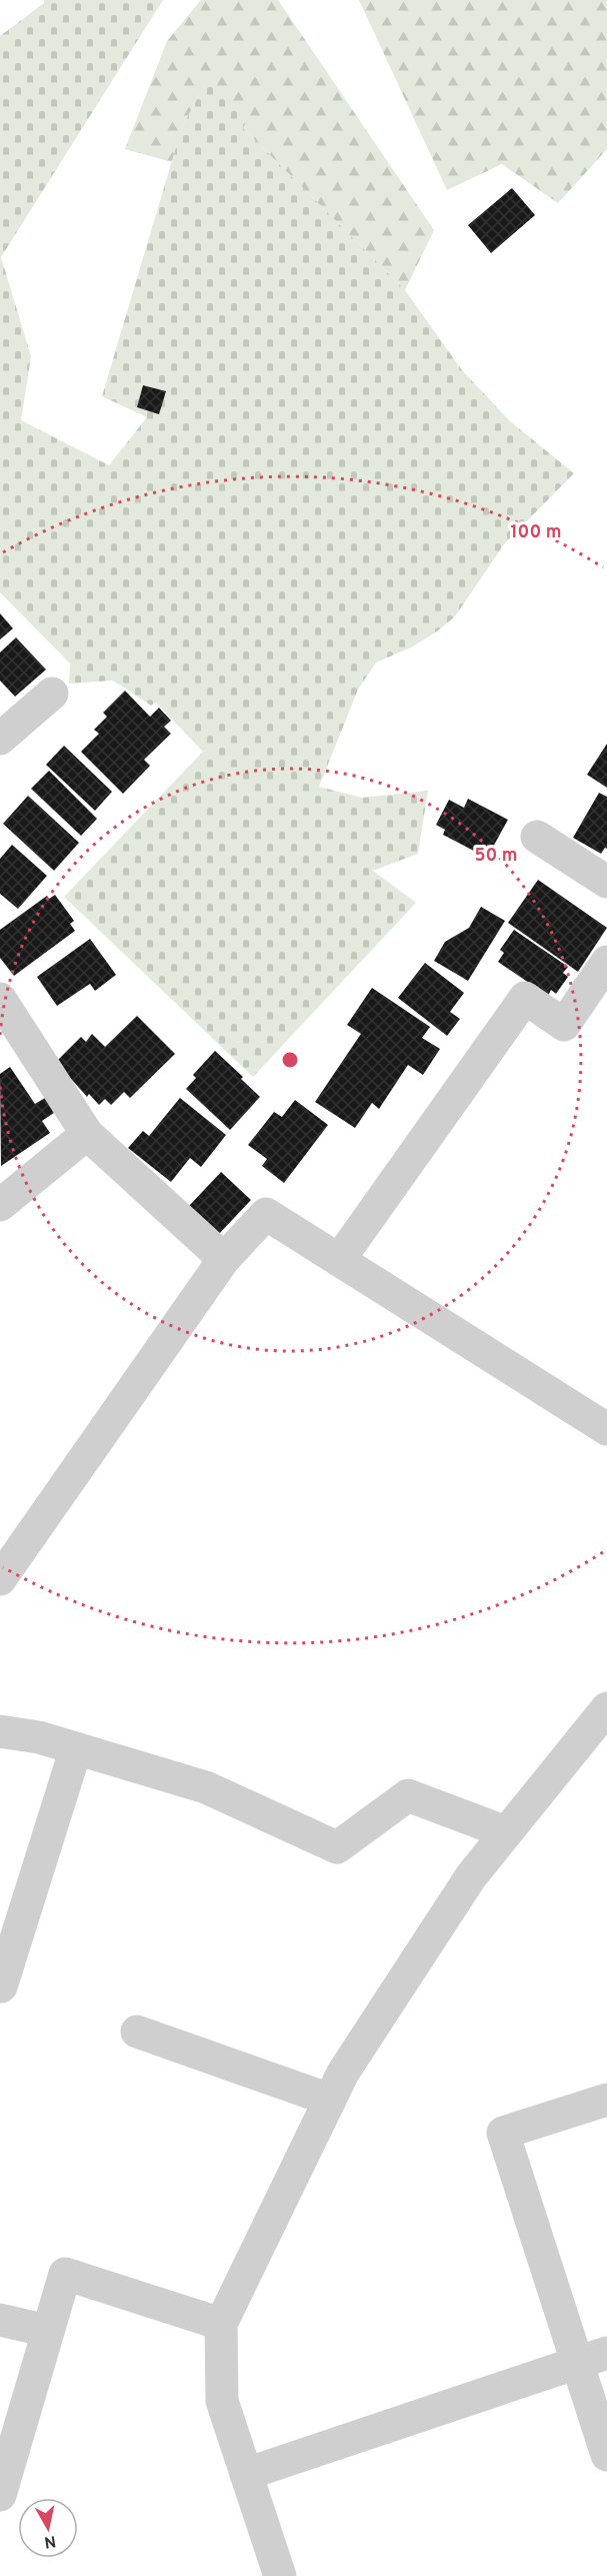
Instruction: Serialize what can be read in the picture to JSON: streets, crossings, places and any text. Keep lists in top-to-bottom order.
{
  "north": "bottom",
  "rings": ["100 m", "50 m"]
}
